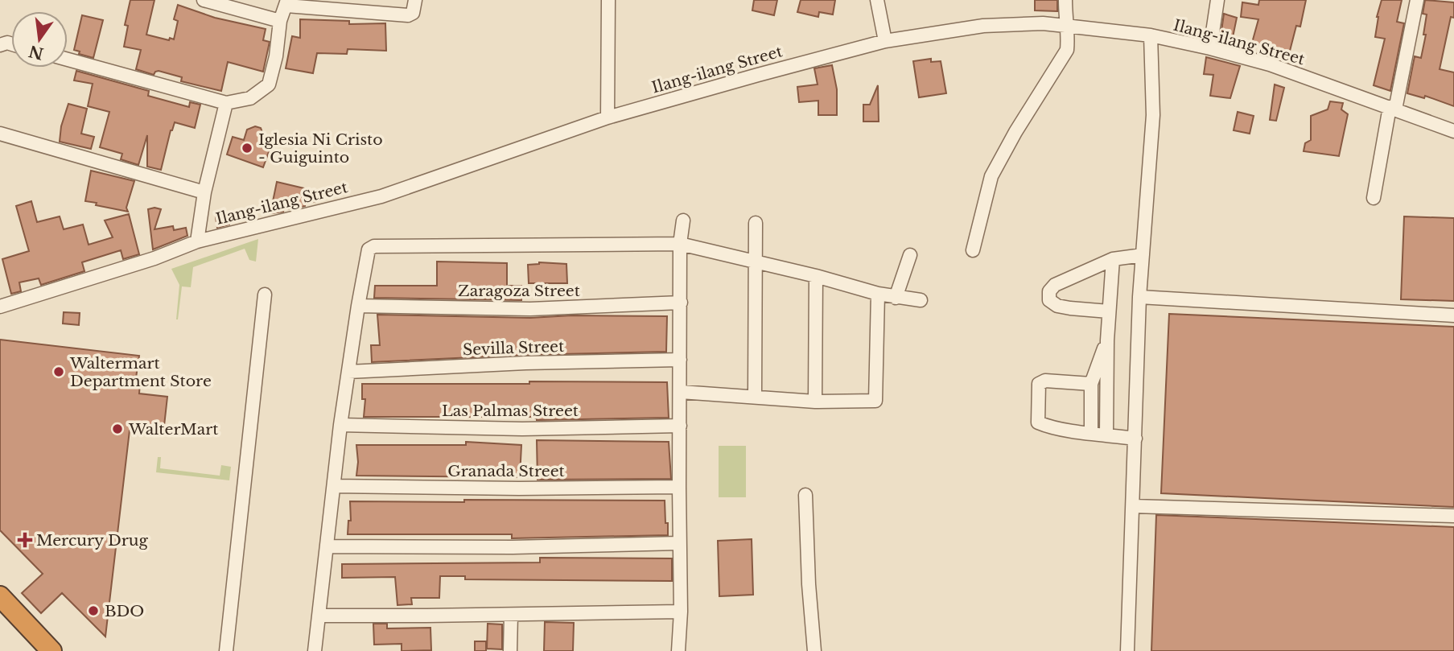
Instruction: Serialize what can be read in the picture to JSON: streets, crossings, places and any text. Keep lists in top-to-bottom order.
{
  "streets": {
    "street": [
      "Ilang-ilang Street",
      "Zaragoza Street",
      "Sevilla Street",
      "Las Palmas Street",
      "Granada Street"
    ]
  },
  "places": {
    "other": [
      "Iglesia Ni Cristo - Guiguinto",
      "Waltermart Department Store",
      "WalterMart",
      "BDO"
    ],
    "health": ["Mercury Drug"]
  },
  "north": "bottom"
}
